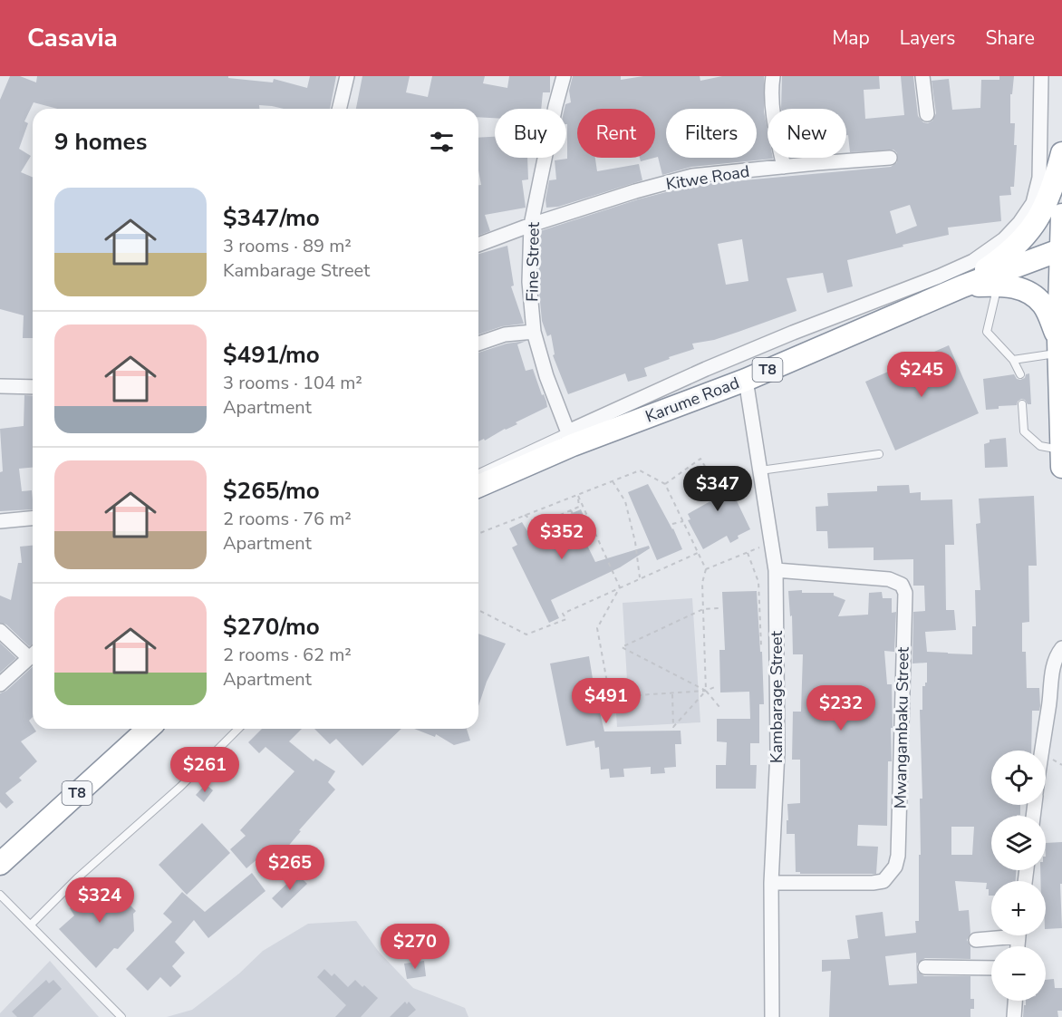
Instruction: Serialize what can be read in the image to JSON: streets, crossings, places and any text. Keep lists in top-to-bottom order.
{
  "streets": {
    "highway": ["T8", "Karume Road"],
    "street": [
      "Kitwe Road",
      "Fine Street",
      "Kambarage Street",
      "Mwangambaku Street"
    ]
  },
  "crossings": [
    ["Kitwe Road", "Fine Street"],
    ["Fine Street", "Karume Road"],
    ["Karume Road", "Kambarage Street"],
    ["Kambarage Street", "Mwangambaku Street"]
  ],
  "page": {
    "header": "Casavia",
    "nav": ["Map", "Layers", "Share"],
    "chip": [
      "Buy",
      "Rent",
      "Filters",
      "New"
    ],
    "heading": "9 homes",
    "list": [
      {
        "name": "$347/mo",
        "note": "3 rooms · 89 m² · Kambarage Street"
      },
      {
        "name": "$491/mo",
        "note": "3 rooms · 104 m² · Apartment"
      },
      {
        "name": "$265/mo",
        "note": "2 rooms · 76 m² · Apartment"
      },
      {
        "name": "$270/mo",
        "note": "2 rooms · 62 m² · Apartment"
      }
    ],
    "price": [
      "$245",
      "$347",
      "$352",
      "$491",
      "$232",
      "$261",
      "$265",
      "$324",
      "$270"
    ],
    "map_buttons": ["+", "−"]
  }
}
